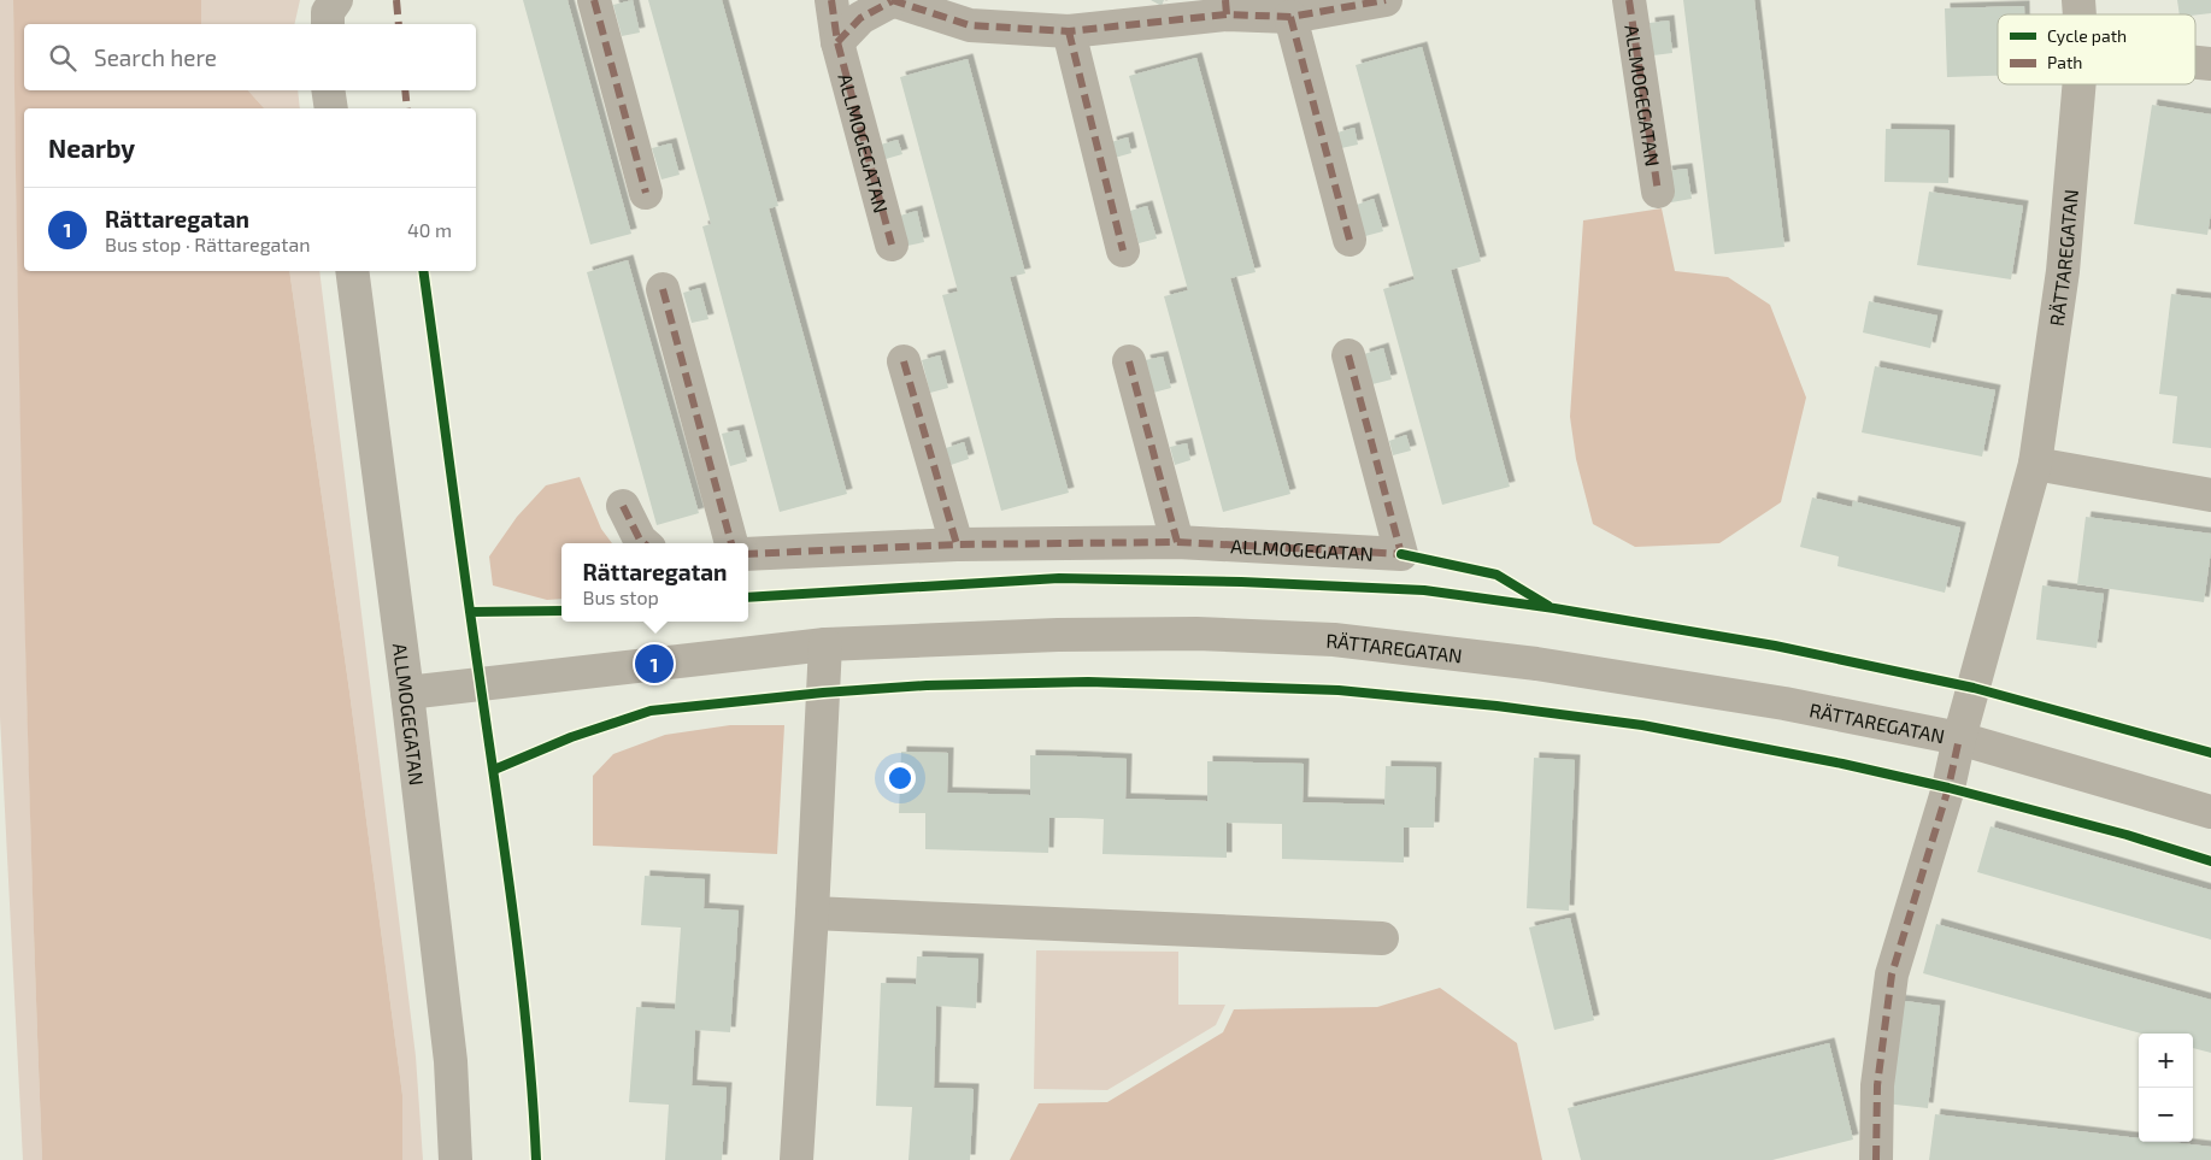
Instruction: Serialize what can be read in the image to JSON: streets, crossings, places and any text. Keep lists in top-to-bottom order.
{
  "streets": {
    "street": ["ALLMOGEGATAN", "RÄTTAREGATAN"]
  },
  "crossings": [
    ["ALLMOGEGATAN", "RÄTTAREGATAN"]
  ],
  "legend": ["Cycle path", "Path"],
  "page": {
    "search": "Search here",
    "heading": "Nearby",
    "list": [
      {
        "mark": "1",
        "name": "Rättaregatan",
        "note": "Bus stop · Rättaregatan",
        "value": "40 m"
      }
    ],
    "popup": ["Rättaregatan", "Bus stop"],
    "pins": "1",
    "map_buttons": ["+", "−"]
  }
}
